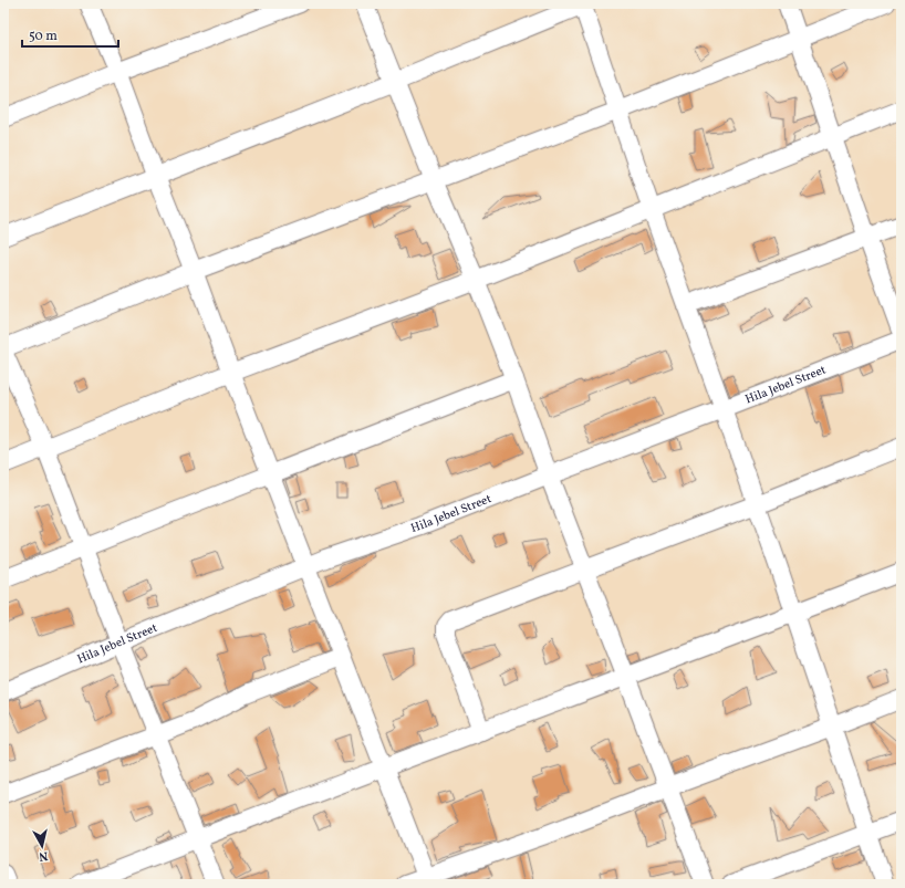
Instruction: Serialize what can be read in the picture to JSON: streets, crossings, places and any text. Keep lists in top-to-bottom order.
{
  "streets": {
    "street": ["Hila Jebel Street"]
  },
  "scale_bar": "50 m",
  "north": "bottom"
}
